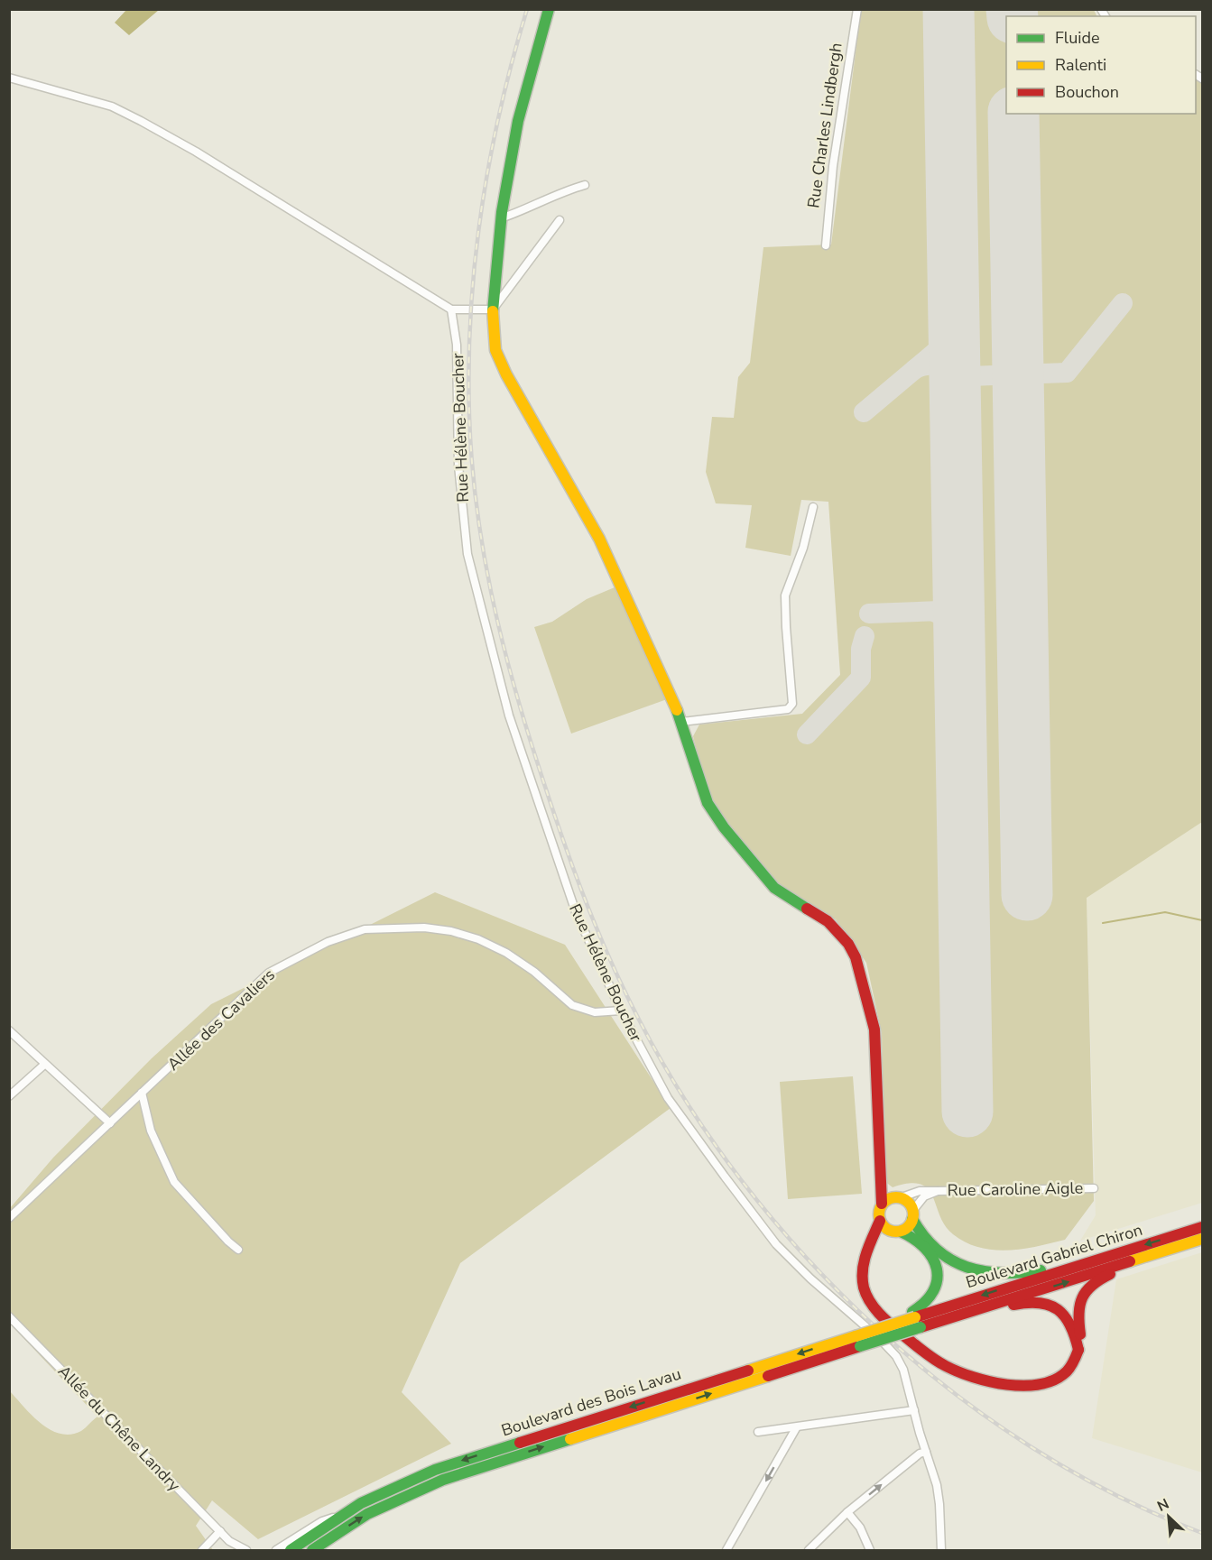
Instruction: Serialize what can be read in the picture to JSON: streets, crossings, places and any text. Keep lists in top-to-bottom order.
{
  "streets": {
    "main road": ["Boulevard Gabriel Chiron", "Boulevard des Bois Lavau"],
    "street": [
      "Rue Charles Lindbergh",
      "Rue Hélène Boucher",
      "Allée des Cavaliers",
      "Rue Caroline Aigle",
      "Allée du Chêne Landry"
    ]
  },
  "crossings": [
    ["Rue Hélène Boucher", "Allée des Cavaliers"],
    ["Boulevard Gabriel Chiron", "Boulevard des Bois Lavau"]
  ],
  "legend": ["Fluide", "Ralenti", "Bouchon"],
  "north": "top left"
}
